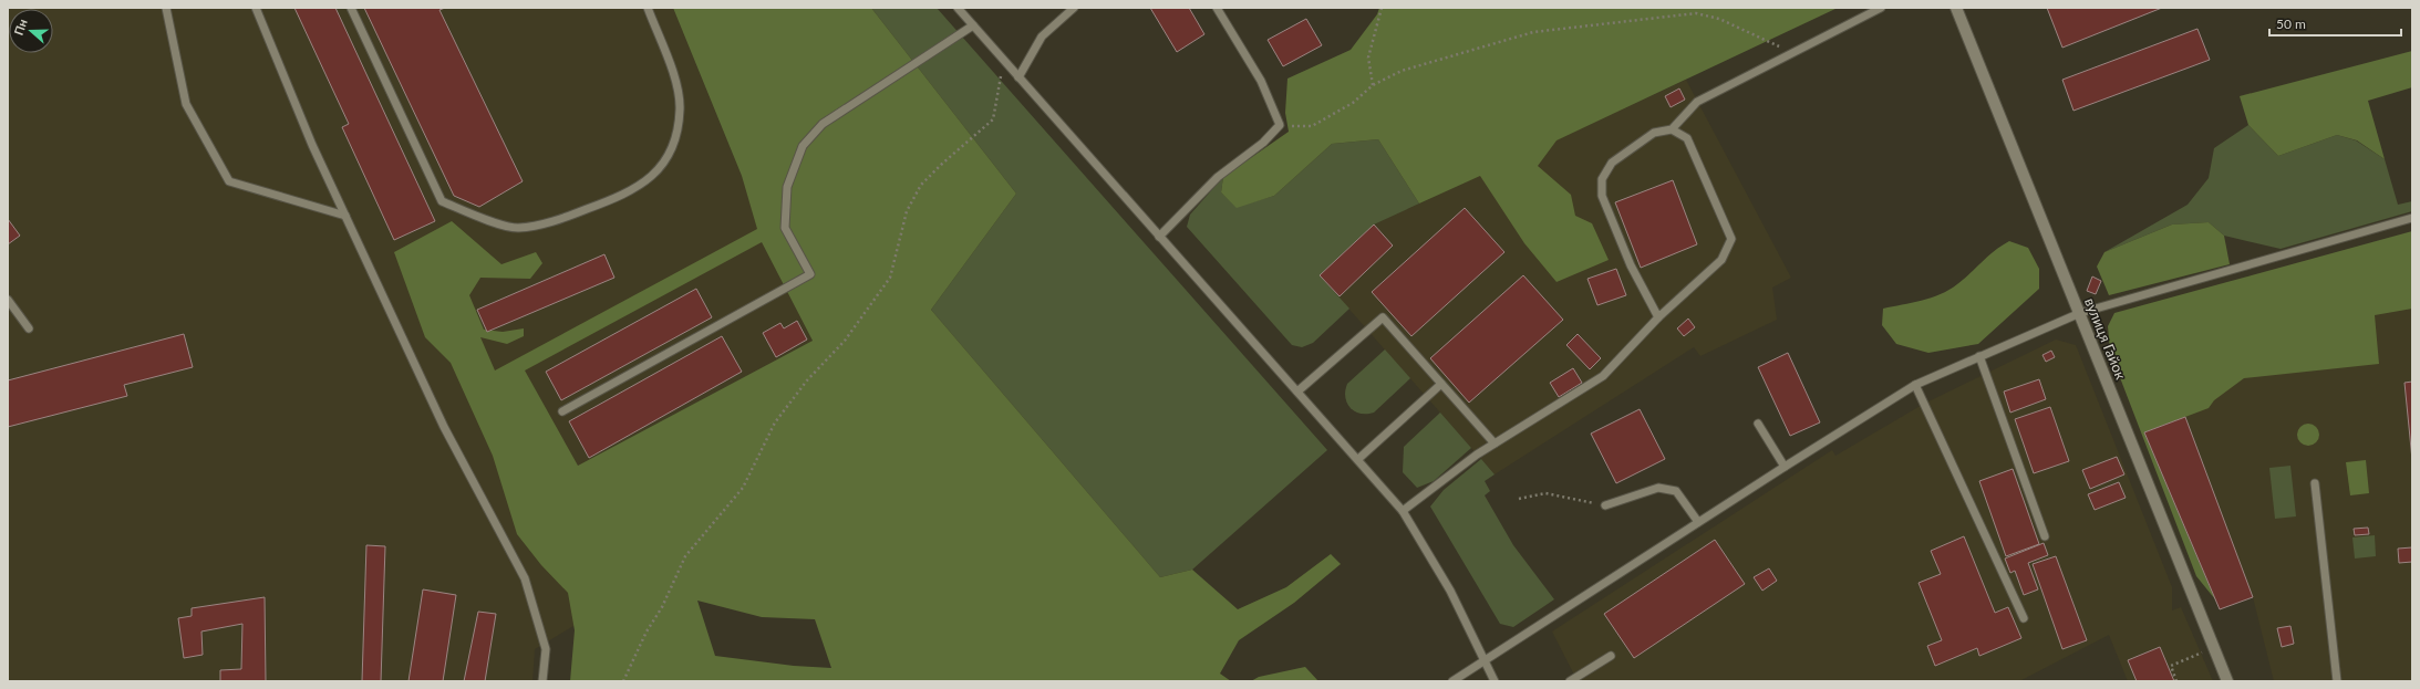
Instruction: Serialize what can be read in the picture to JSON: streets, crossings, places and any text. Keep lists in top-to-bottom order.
{
  "streets": {
    "street": ["вулиця Гайок"]
  },
  "scale_bar": "50 m",
  "north": "left"
}
